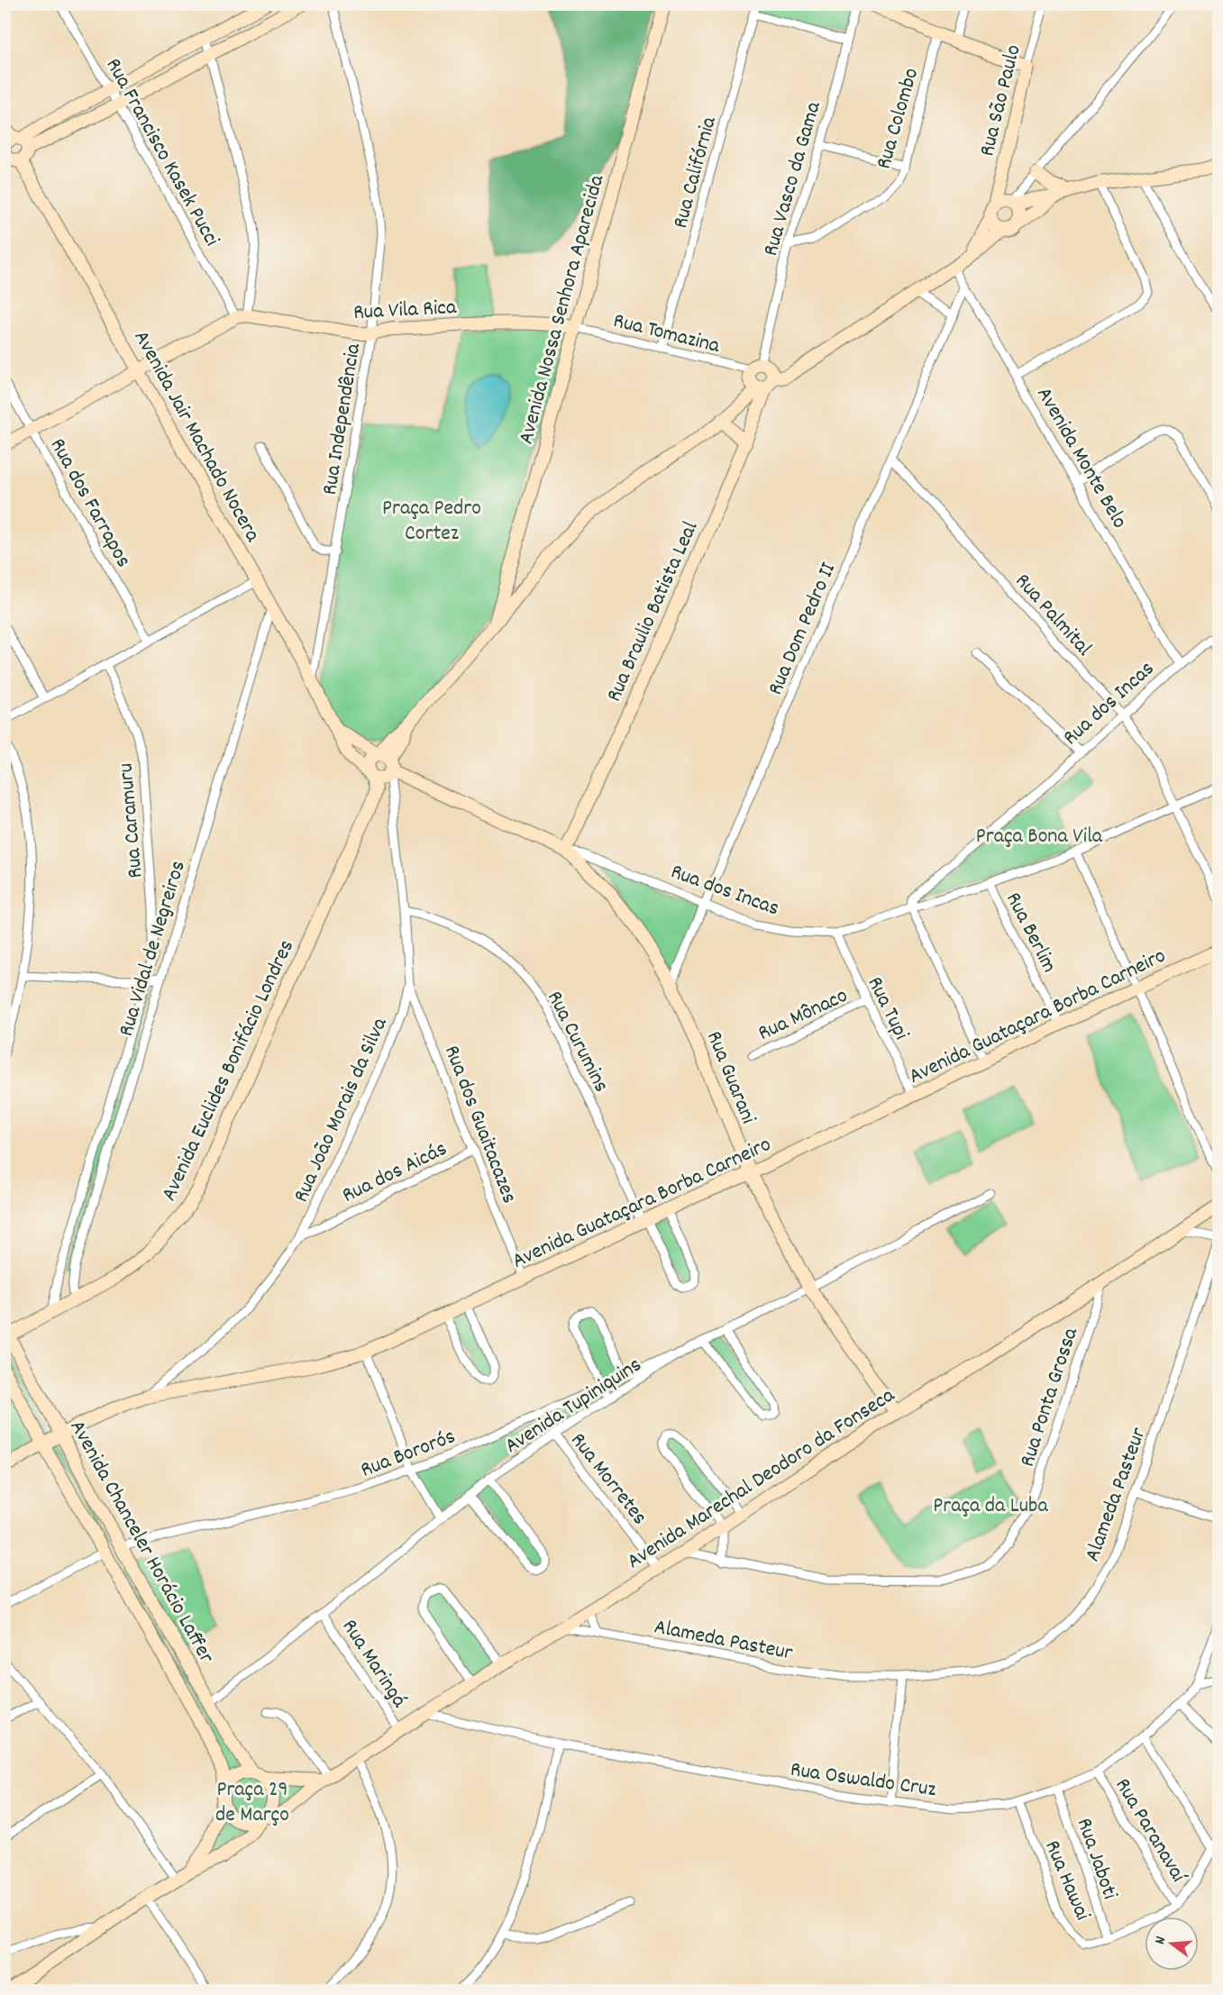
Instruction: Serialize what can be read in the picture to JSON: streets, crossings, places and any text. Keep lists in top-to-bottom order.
{
  "streets": {
    "street": [
      "Rua São Paulo",
      "Rua Colombo",
      "Rua Francisco Kasek Pucci",
      "Rua Califórnia",
      "Rua Vasco da Gama",
      "Rua Vila Rica",
      "Avenida Nossa Senhora Aparecida",
      "Rua Tomazina",
      "Rua Independência",
      "Avenida Jair Machado Nocera",
      "Avenida Monte Belo",
      "Rua dos Farrapos",
      "Rua Braulio Batista Leal",
      "Rua Palmital",
      "Rua Dom Pedro II",
      "Rua dos Incas",
      "Rua Caramuru",
      "Rua Berlim",
      "Rua Vidal de Negreiros",
      "Rua Tupi",
      "Rua Mônaco",
      "Avenida Guataçara Borba Carneiro",
      "Rua Curumins",
      "Avenida Euclides Bonifácio Londres",
      "Rua Guarani",
      "Rua João Morais da Silva",
      "Rua dos Guaitacazes",
      "Rua dos Aicás",
      "Rua Ponta Grossa",
      "Avenida Tupiniquins",
      "Rua Bororós",
      "Avenida Marechal Deodoro da Fonseca",
      "Rua Morretes",
      "Alameda Pasteur",
      "Avenida Chanceler Horácio Laffer",
      "Rua Maringá",
      "Rua Oswaldo Cruz",
      "Rua Paranavaí",
      "Rua Jaboti",
      "Rua Hawai"
    ]
  },
  "crossings": [
    ["Rua Colombo", "Rua Vasco da Gama"],
    ["Rua Francisco Kasek Pucci", "Rua Vila Rica"],
    ["Rua Califórnia", "Rua Tomazina"],
    ["Rua Vasco da Gama", "Rua Tomazina"],
    ["Rua Vila Rica", "Avenida Nossa Senhora Aparecida"],
    ["Rua Vila Rica", "Rua Tomazina"],
    ["Rua Vila Rica", "Rua Independência"],
    ["Avenida Nossa Senhora Aparecida", "Rua Tomazina"],
    ["Rua Independência", "Avenida Jair Machado Nocera"],
    ["Avenida Jair Machado Nocera", "Rua dos Incas"],
    ["Avenida Jair Machado Nocera", "Rua Vidal de Negreiros"],
    ["Avenida Jair Machado Nocera", "Avenida Euclides Bonifácio Londres"],
    ["Avenida Monte Belo", "Rua Dom Pedro II"],
    ["Avenida Monte Belo", "Rua dos Incas"],
    ["Rua Braulio Batista Leal", "Rua dos Incas"],
    ["Rua Braulio Batista Leal", "Rua Guarani"],
    ["Rua Palmital", "Rua Dom Pedro II"],
    ["Rua Palmital", "Rua dos Incas"],
    ["Rua Dom Pedro II", "Rua dos Incas"],
    ["Rua Dom Pedro II", "Rua Guarani"],
    ["Rua dos Incas", "Rua Tupi"],
    ["Rua dos Incas", "Rua Guarani"],
    ["Rua dos Incas", "Rua João Morais da Silva"],
    ["Rua Caramuru", "Rua Vidal de Negreiros"],
    ["Rua Berlim", "Avenida Guataçara Borba Carneiro"],
    ["Rua Vidal de Negreiros", "Avenida Euclides Bonifácio Londres"],
    ["Rua Tupi", "Rua Mônaco"],
    ["Rua Tupi", "Avenida Guataçara Borba Carneiro"],
    ["Avenida Guataçara Borba Carneiro", "Rua Curumins"],
    ["Avenida Guataçara Borba Carneiro", "Rua Guarani"],
    ["Avenida Guataçara Borba Carneiro", "Rua João Morais da Silva"],
    ["Avenida Guataçara Borba Carneiro", "Rua dos Guaitacazes"],
    ["Avenida Guataçara Borba Carneiro", "Avenida Chanceler Horácio Laffer"],
    ["Rua Curumins", "Rua João Morais da Silva"],
    ["Avenida Euclides Bonifácio Londres", "Avenida Chanceler Horácio Laffer"],
    ["Rua Guarani", "Avenida Tupiniquins"],
    ["Rua Guarani", "Avenida Marechal Deodoro da Fonseca"],
    ["Rua João Morais da Silva", "Rua dos Guaitacazes"],
    ["Rua João Morais da Silva", "Rua dos Aicás"],
    ["Rua dos Guaitacazes", "Rua dos Aicás"],
    ["Rua Ponta Grossa", "Avenida Marechal Deodoro da Fonseca"],
    ["Avenida Tupiniquins", "Rua Bororós"],
    ["Avenida Tupiniquins", "Rua Morretes"],
    ["Avenida Tupiniquins", "Avenida Chanceler Horácio Laffer"],
    ["Avenida Tupiniquins", "Rua Maringá"],
    ["Rua Bororós", "Avenida Chanceler Horácio Laffer"],
    ["Avenida Marechal Deodoro da Fonseca", "Rua Morretes"],
    ["Avenida Marechal Deodoro da Fonseca", "Alameda Pasteur"],
    ["Avenida Marechal Deodoro da Fonseca", "Avenida Chanceler Horácio Laffer"],
    ["Avenida Marechal Deodoro da Fonseca", "Rua Maringá"],
    ["Avenida Marechal Deodoro da Fonseca", "Rua Oswaldo Cruz"],
    ["Rua Oswaldo Cruz", "Rua Paranavaí"],
    ["Rua Oswaldo Cruz", "Rua Jaboti"],
    ["Rua Oswaldo Cruz", "Rua Hawai"],
    ["Rua Jaboti", "Rua Hawai"]
  ],
  "parks": [
    "Praça Pedro Cortez",
    "Praça Bona Vila",
    "Praça da Luba",
    "Praça 29 de Março"
  ],
  "north": "left"
}
